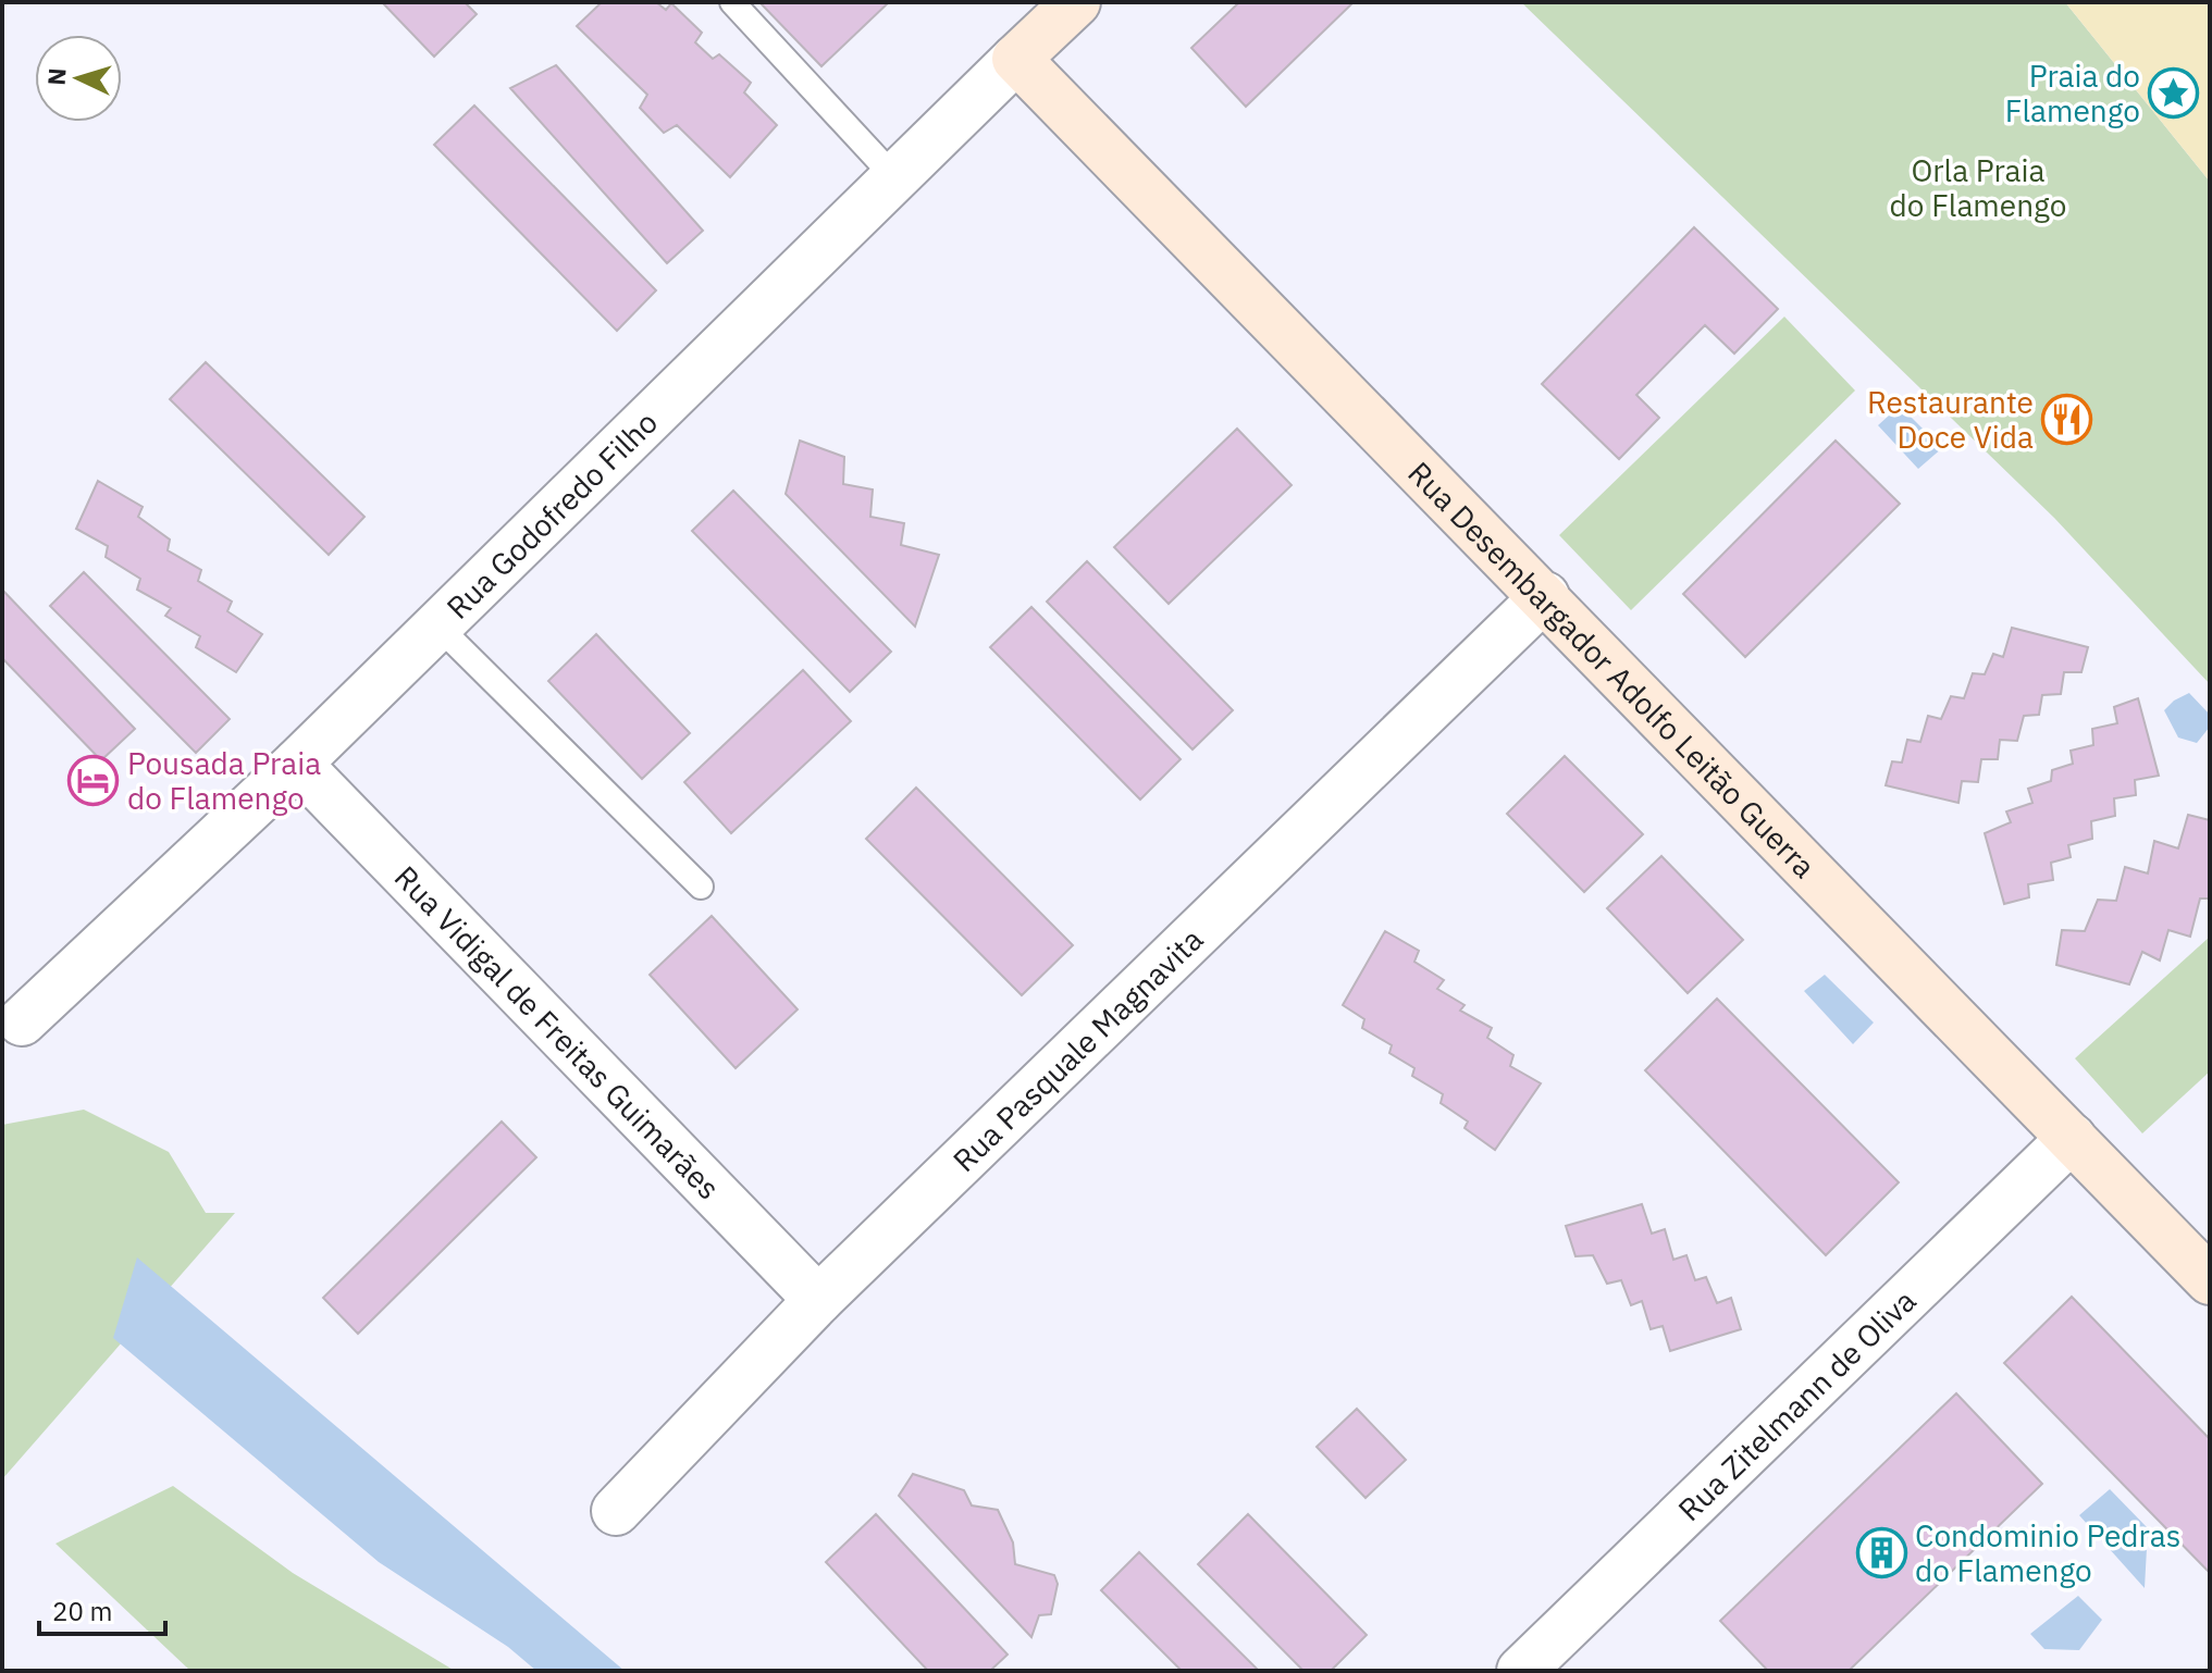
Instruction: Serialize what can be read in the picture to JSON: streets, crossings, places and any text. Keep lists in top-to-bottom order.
{
  "streets": {
    "street": [
      "Rua Godofredo Filho",
      "Rua Desembargador Adolfo Leitão Guerra",
      "Rua Vidigal de Freitas Guimarães",
      "Rua Pasquale Magnavita",
      "Rua Zitelmann de Oliva"
    ]
  },
  "crossings": [
    ["Rua Godofredo Filho", "Rua Desembargador Adolfo Leitão Guerra"],
    ["Rua Godofredo Filho", "Rua Vidigal de Freitas Guimarães"],
    ["Rua Desembargador Adolfo Leitão Guerra", "Rua Pasquale Magnavita"],
    ["Rua Desembargador Adolfo Leitão Guerra", "Rua Zitelmann de Oliva"],
    ["Rua Vidigal de Freitas Guimarães", "Rua Pasquale Magnavita"]
  ],
  "parks": ["Orla Praia do Flamengo"],
  "places": {
    "place": ["Praia do Flamengo"],
    "restaurant": ["Restaurante Doce Vida"],
    "hotel": ["Pousada Praia do Flamengo"],
    "building": ["Condominio Pedras do Flamengo"]
  },
  "scale_bar": "20 m",
  "north": "left"
}
